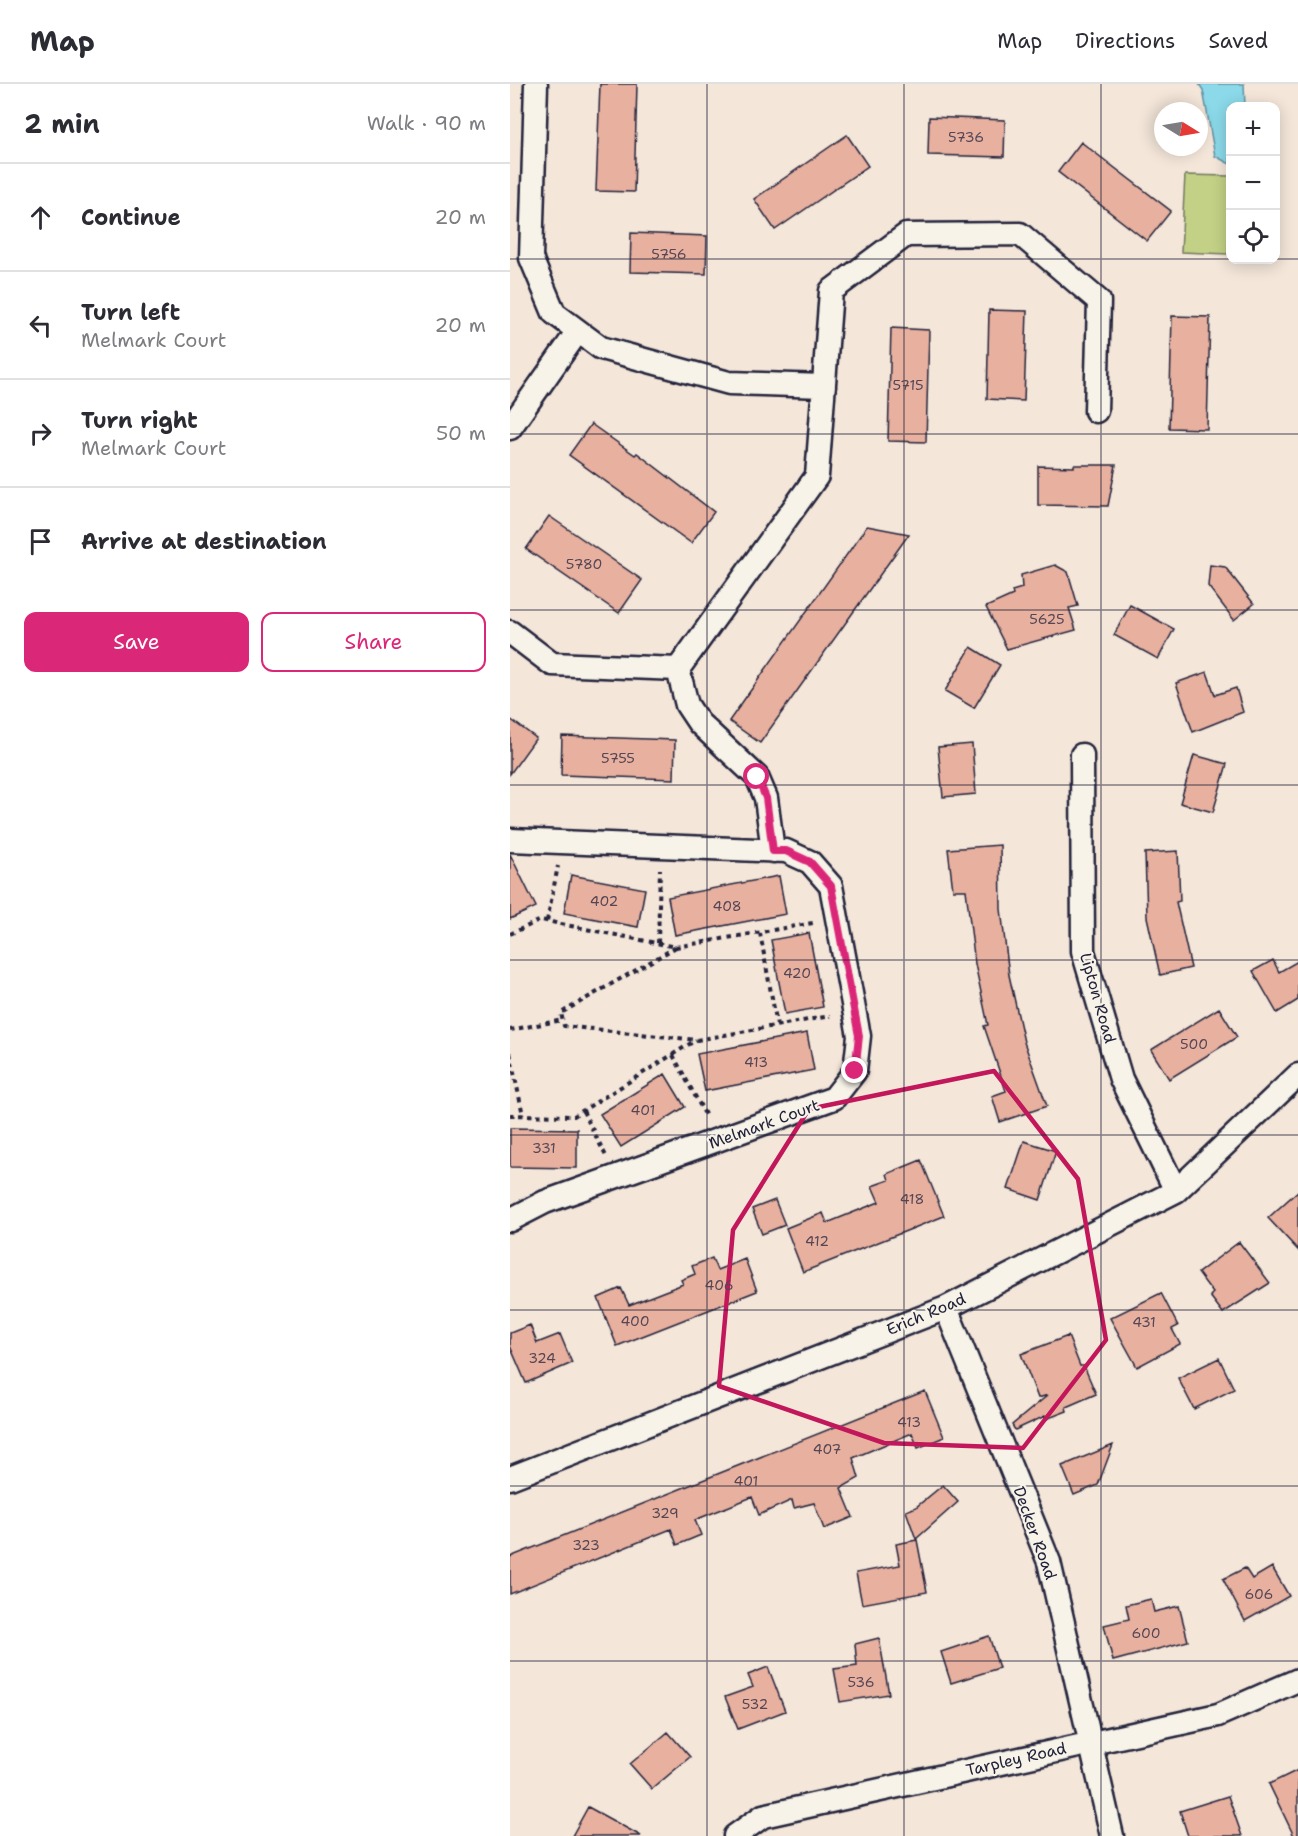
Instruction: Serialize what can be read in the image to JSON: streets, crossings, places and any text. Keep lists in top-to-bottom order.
{
  "streets": {
    "street": [
      "Lipton Road",
      "Melmark Court",
      "Erich Road",
      "Decker Road",
      "Tarpley Road"
    ]
  },
  "crossings": [
    ["Lipton Road", "Erich Road"],
    ["Erich Road", "Decker Road"],
    ["Decker Road", "Tarpley Road"]
  ],
  "house_numbers": [
    "5736",
    "5756",
    "5715",
    "5780",
    "5625",
    "5755",
    "402",
    "408",
    "420",
    "500",
    "413",
    "401",
    "331",
    "418",
    "412",
    "406",
    "400",
    "431",
    "324",
    "413",
    "407",
    "401",
    "329",
    "323",
    "606",
    "600",
    "536",
    "532"
  ],
  "north": "right",
  "page": {
    "header": "Map",
    "nav": ["Map", "Directions", "Saved"],
    "heading": ["2 min", "Walk · 90 m"],
    "map_buttons": ["+", "−"],
    "list": [
      ["Continue", "20 m"],
      ["Turn left", "Melmark Court", "20 m"],
      ["Turn right", "Melmark Court", "50 m"],
      "Arrive at destination"
    ],
    "buttons": ["Save", "Share"]
  }
}
